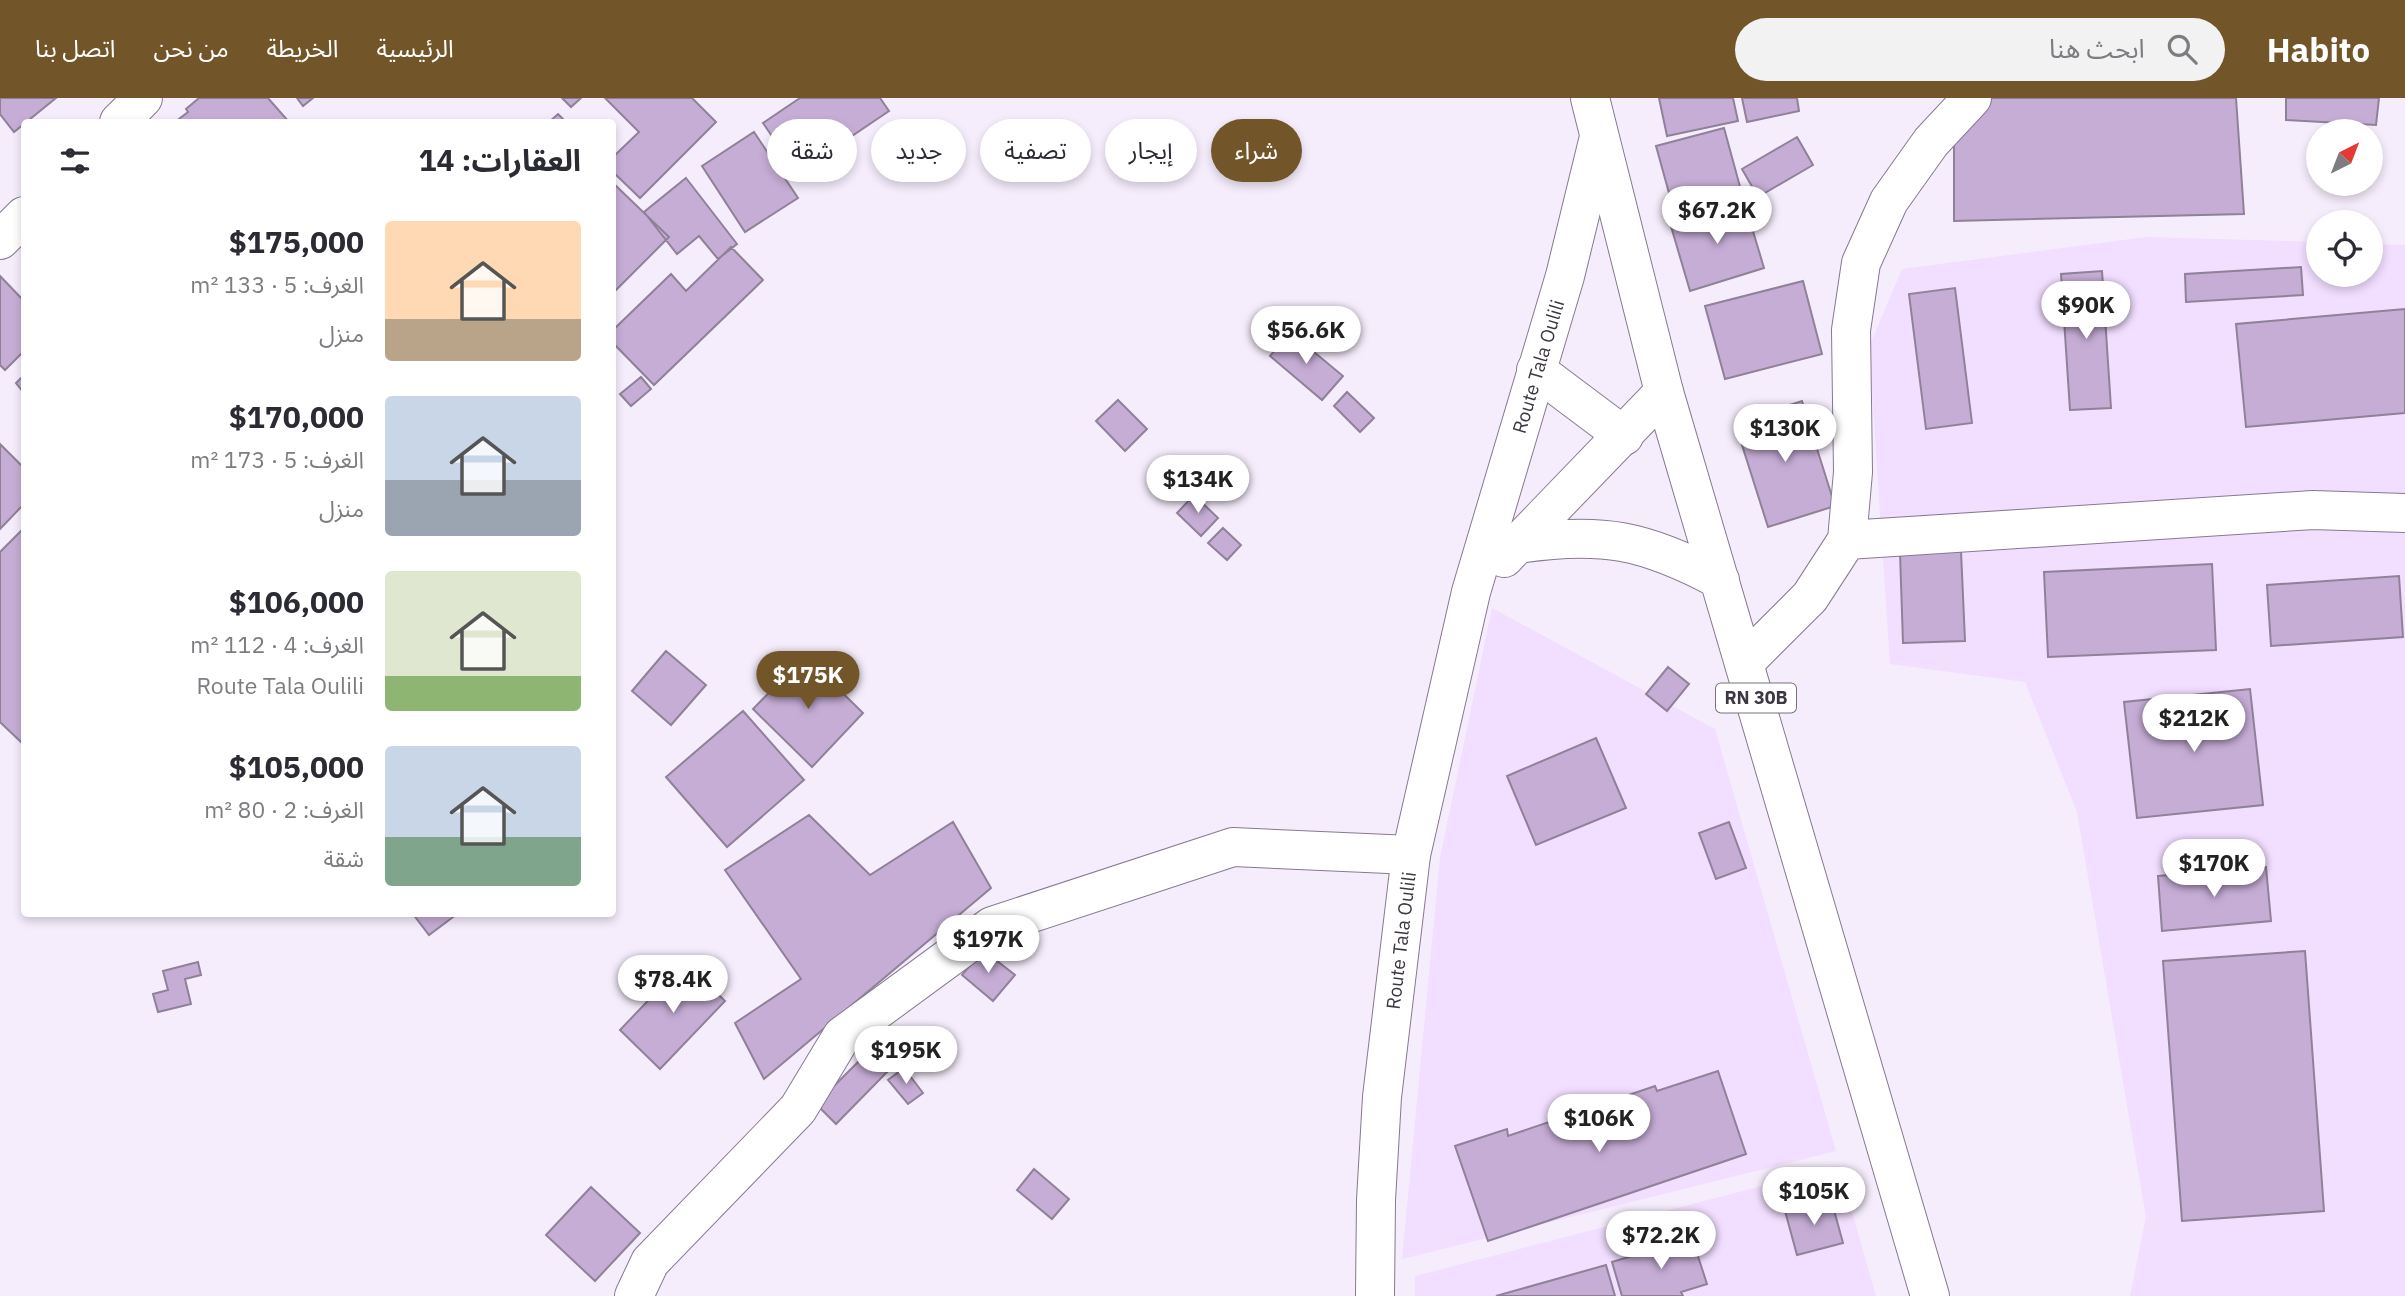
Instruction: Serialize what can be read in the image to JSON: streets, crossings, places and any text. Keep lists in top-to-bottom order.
{
  "streets": {
    "street": ["Route Tala Oulili", "RN 30B"]
  },
  "crossings": [
    ["Route Tala Oulili", "RN 30B"]
  ],
  "north": "top right",
  "page": {
    "header": "Habito",
    "search": "ابحث هنا",
    "nav": [
      "الرئيسية",
      "الخريطة",
      "من نحن",
      "اتصل بنا"
    ],
    "chip": [
      "شراء",
      "إيجار",
      "تصفية",
      "جديد",
      "شقة"
    ],
    "heading": "العقارات: 14",
    "price": [
      "$67.2K",
      "$90K",
      "$56.6K",
      "$130K",
      "$134K",
      "$175K",
      "$212K",
      "$170K",
      "$197K",
      "$78.4K",
      "$195K",
      "$106K",
      "$105K",
      "$72.2K"
    ],
    "list": [
      {
        "name": "$175,000",
        "note": "الغرف: 5 · 133 m² · منزل"
      },
      {
        "name": "$170,000",
        "note": "الغرف: 5 · 173 m² · منزل"
      },
      {
        "name": "$106,000",
        "note": "الغرف: 4 · 112 m² · Route Tala Oulili"
      },
      {
        "name": "$105,000",
        "note": "الغرف: 2 · 80 m² · شقة"
      }
    ]
  }
}
